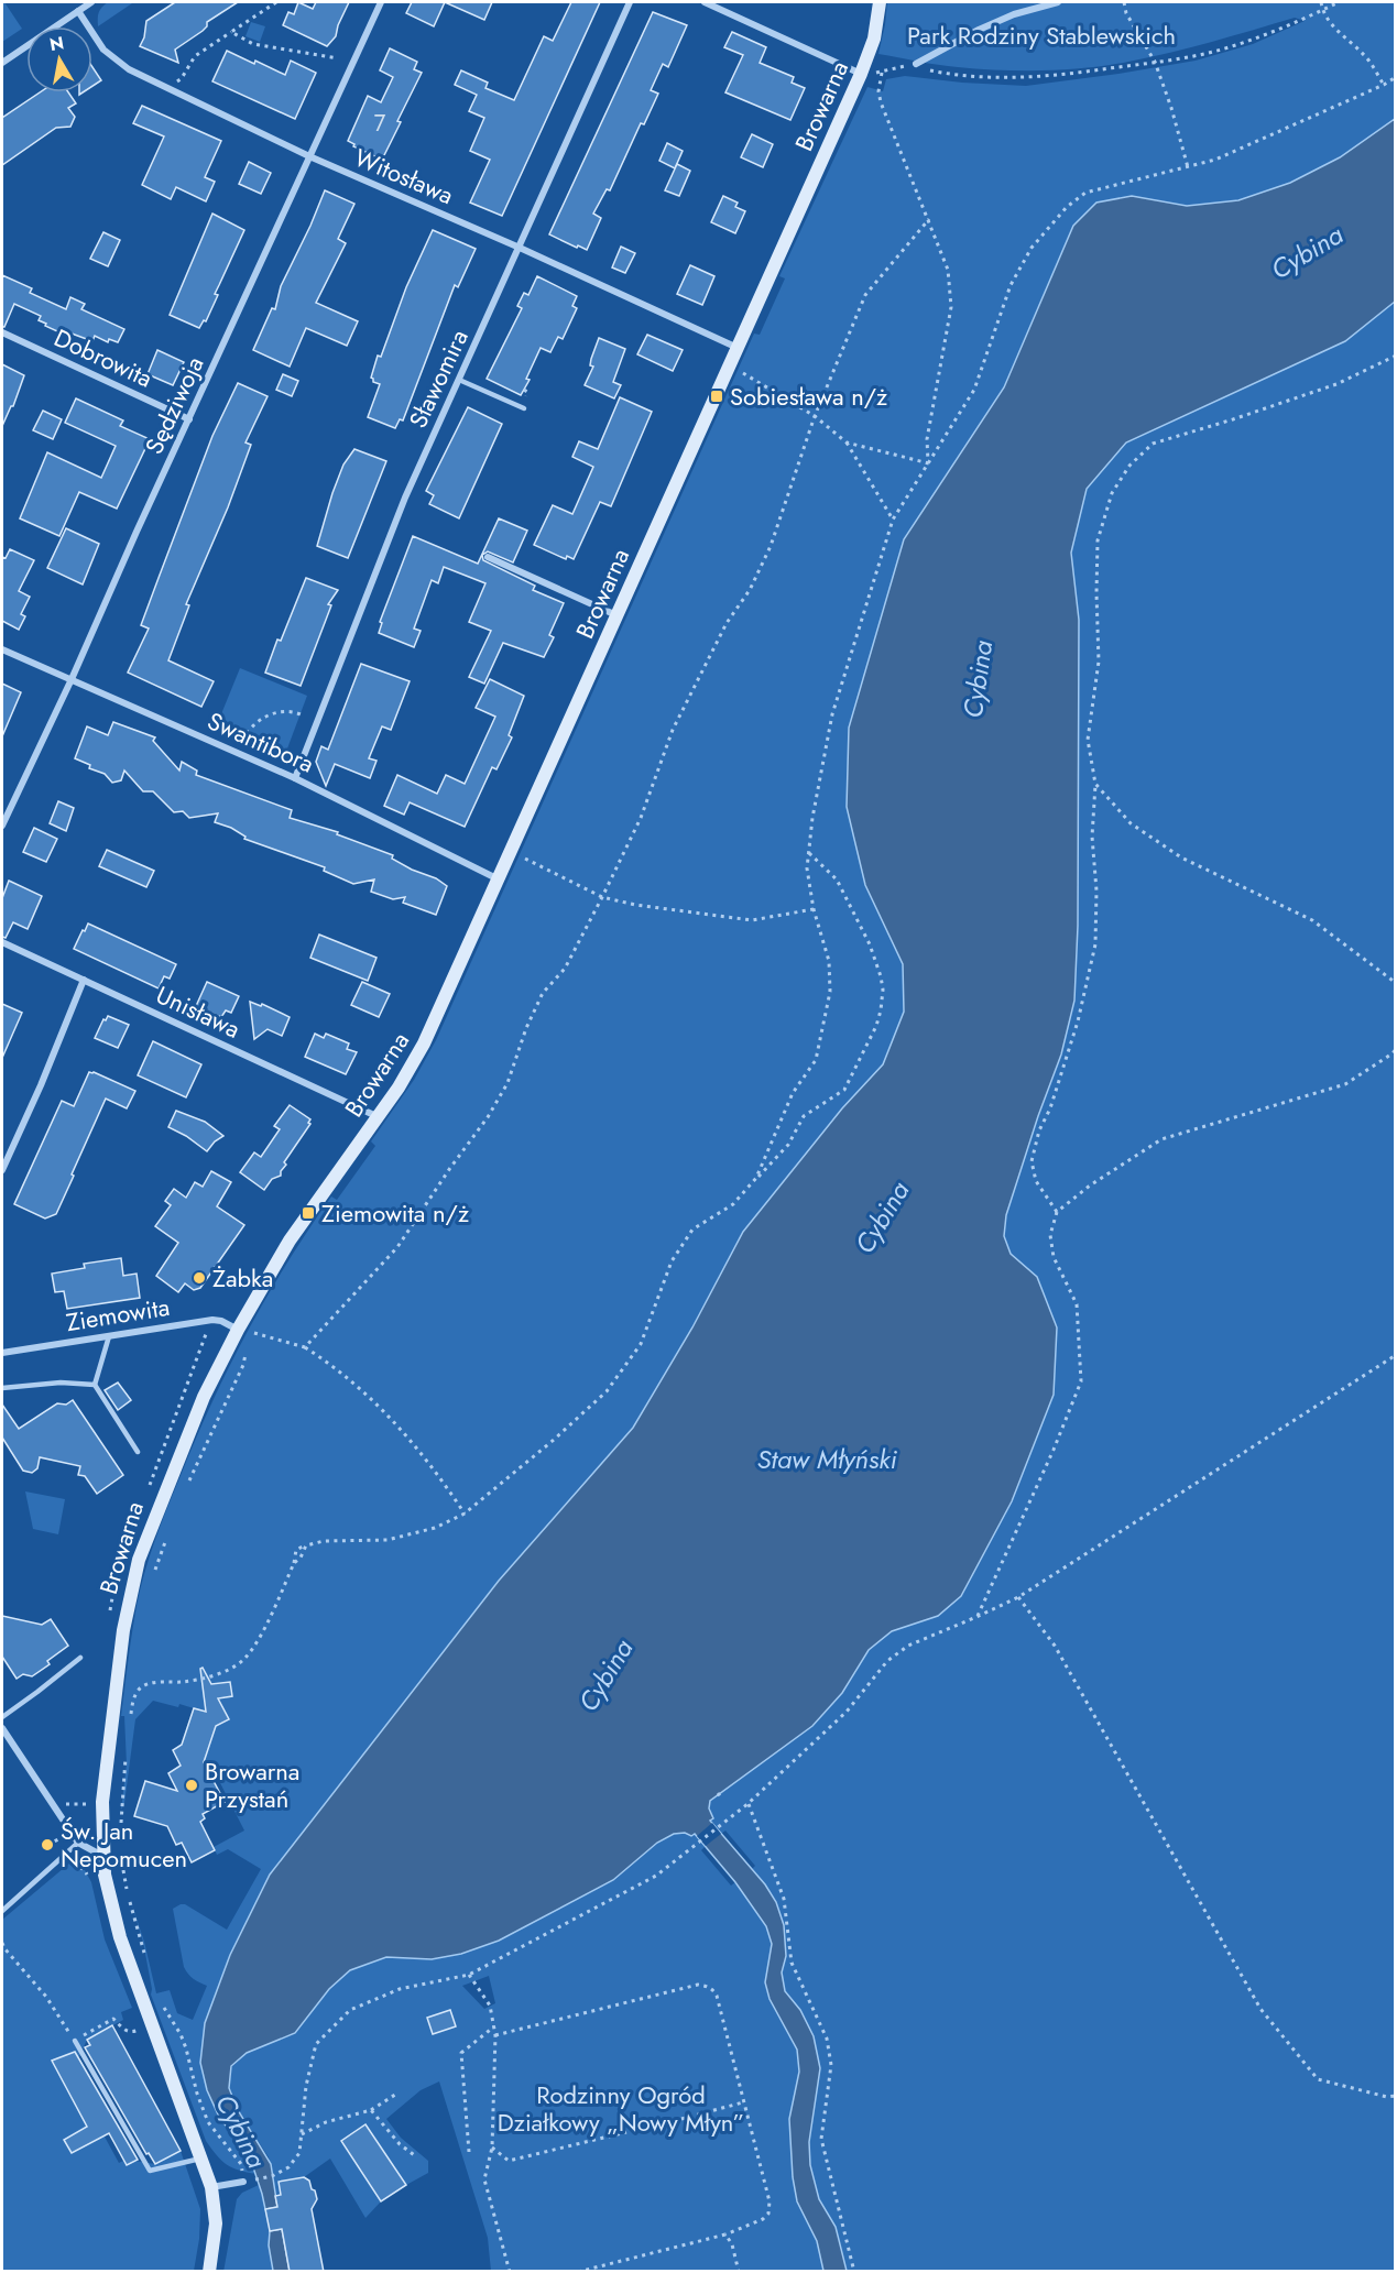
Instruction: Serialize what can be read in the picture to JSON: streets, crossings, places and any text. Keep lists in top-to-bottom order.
{
  "streets": {
    "street": [
      "Browarna",
      "Witosława",
      "Dobrowita",
      "Sławomira",
      "Sędziwoja",
      "Swantibora",
      "Unisława",
      "Ziemowita"
    ]
  },
  "crossings": [
    ["Browarna", "Witosława"],
    ["Browarna", "Swantibora"],
    ["Browarna", "Unisława"],
    ["Browarna", "Ziemowita"],
    ["Witosława", "Sławomira"],
    ["Witosława", "Sędziwoja"],
    ["Dobrowita", "Sędziwoja"],
    ["Sławomira", "Swantibora"],
    ["Sędziwoja", "Swantibora"]
  ],
  "water": ["Cybina", "Staw Młyński"],
  "parks": ["Park Rodziny Stablewskich", "Rodzinny Ogród Działkowy „Nowy Młyn”"],
  "places": {
    "transit": ["Sobiesława n/ż", "Ziemowita n/ż"],
    "other": ["Żabka", "Browarna Przystań", "Św. Jan Nepomucen"]
  },
  "house_numbers": ["7"],
  "north": "top"
}
